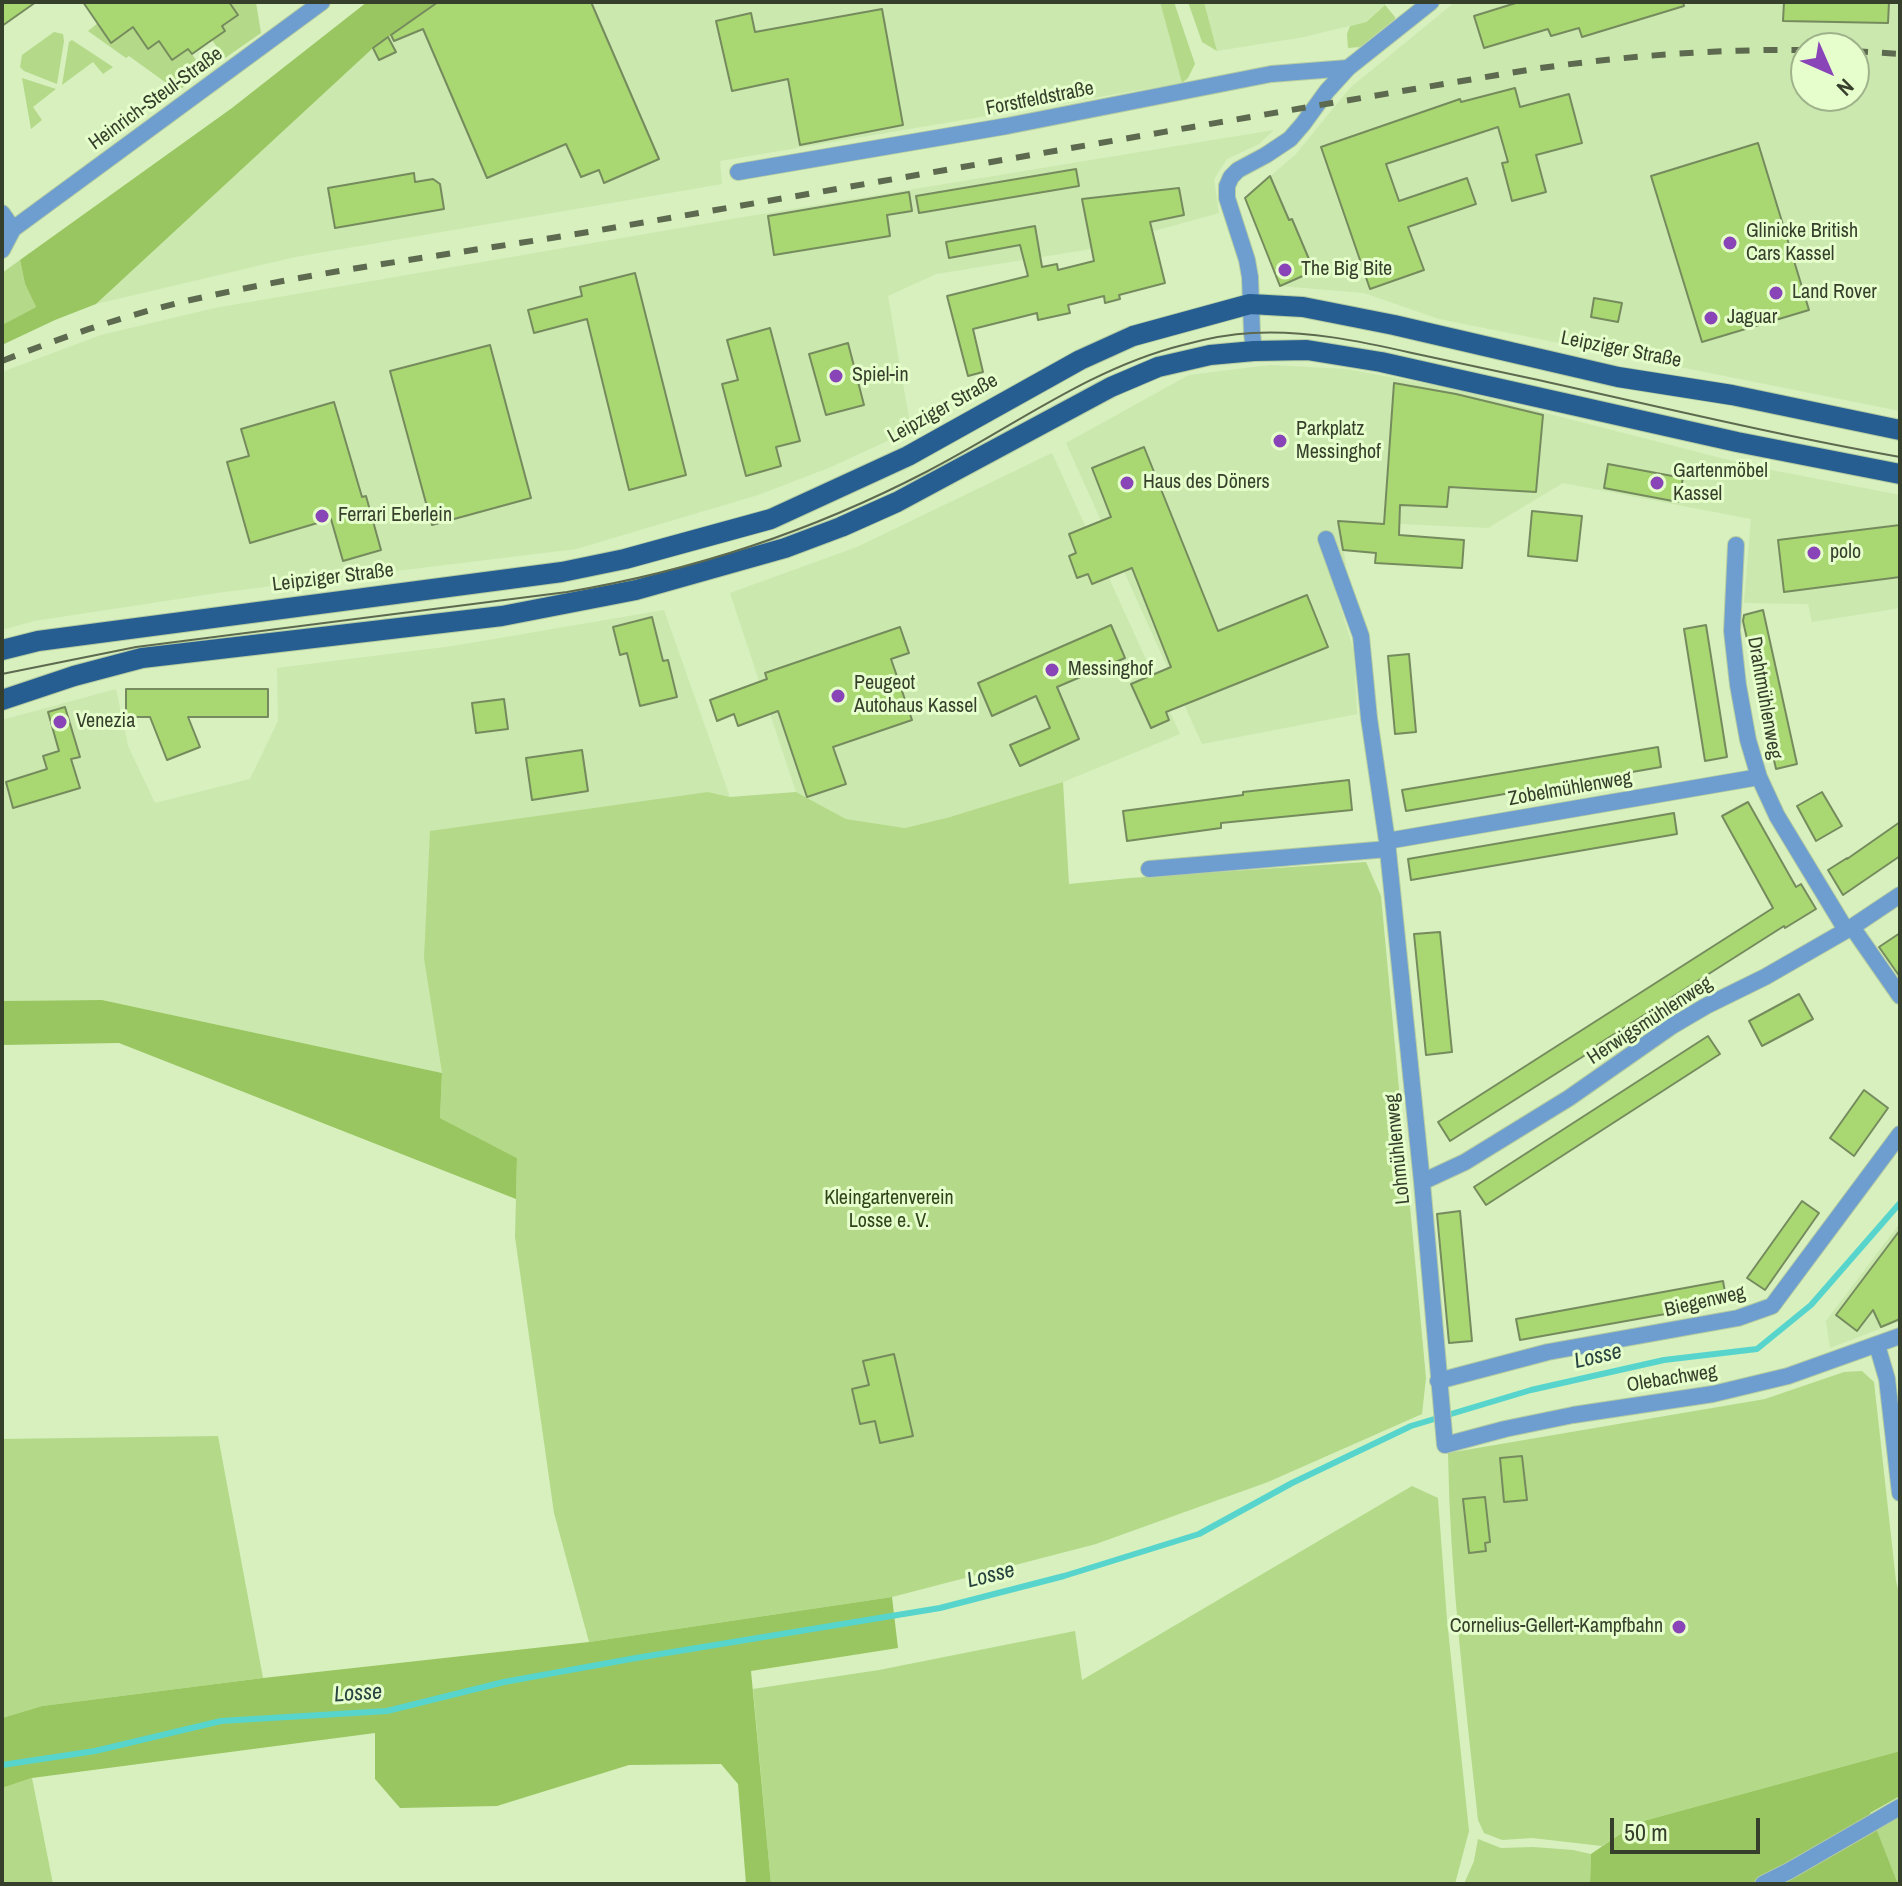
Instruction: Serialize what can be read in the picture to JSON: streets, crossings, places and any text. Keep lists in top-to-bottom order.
{
  "streets": {
    "main road": ["Leipziger Straße"],
    "street": [
      "Heinrich-Steul-Straße",
      "Forstfeldstraße",
      "Drahtmühlenweg",
      "Zobelmühlenweg",
      "Herwigsmühlenweg",
      "Lohmühlenweg",
      "Biegenweg",
      "Olebachweg"
    ]
  },
  "crossings": [
    ["Drahtmühlenweg", "Zobelmühlenweg"],
    ["Drahtmühlenweg", "Herwigsmühlenweg"],
    ["Zobelmühlenweg", "Lohmühlenweg"],
    ["Herwigsmühlenweg", "Lohmühlenweg"],
    ["Lohmühlenweg", "Biegenweg"],
    ["Lohmühlenweg", "Olebachweg"]
  ],
  "water": ["Losse"],
  "parks": ["Kleingartenverein Losse e. V."],
  "places": [
    "Glinicke British Cars Kassel",
    "The Big Bite",
    "Land Rover",
    "Jaguar",
    "Spiel-in",
    "Parkplatz Messinghof",
    "Haus des Döners",
    "Gartenmöbel Kassel",
    "Ferrari Eberlein",
    "polo",
    "Messinghof",
    "Peugeot Autohaus Kassel",
    "Venezia",
    "Cornelius-Gellert-Kampfbahn"
  ],
  "scale_bar": "50 m",
  "north": "bottom right"
}
